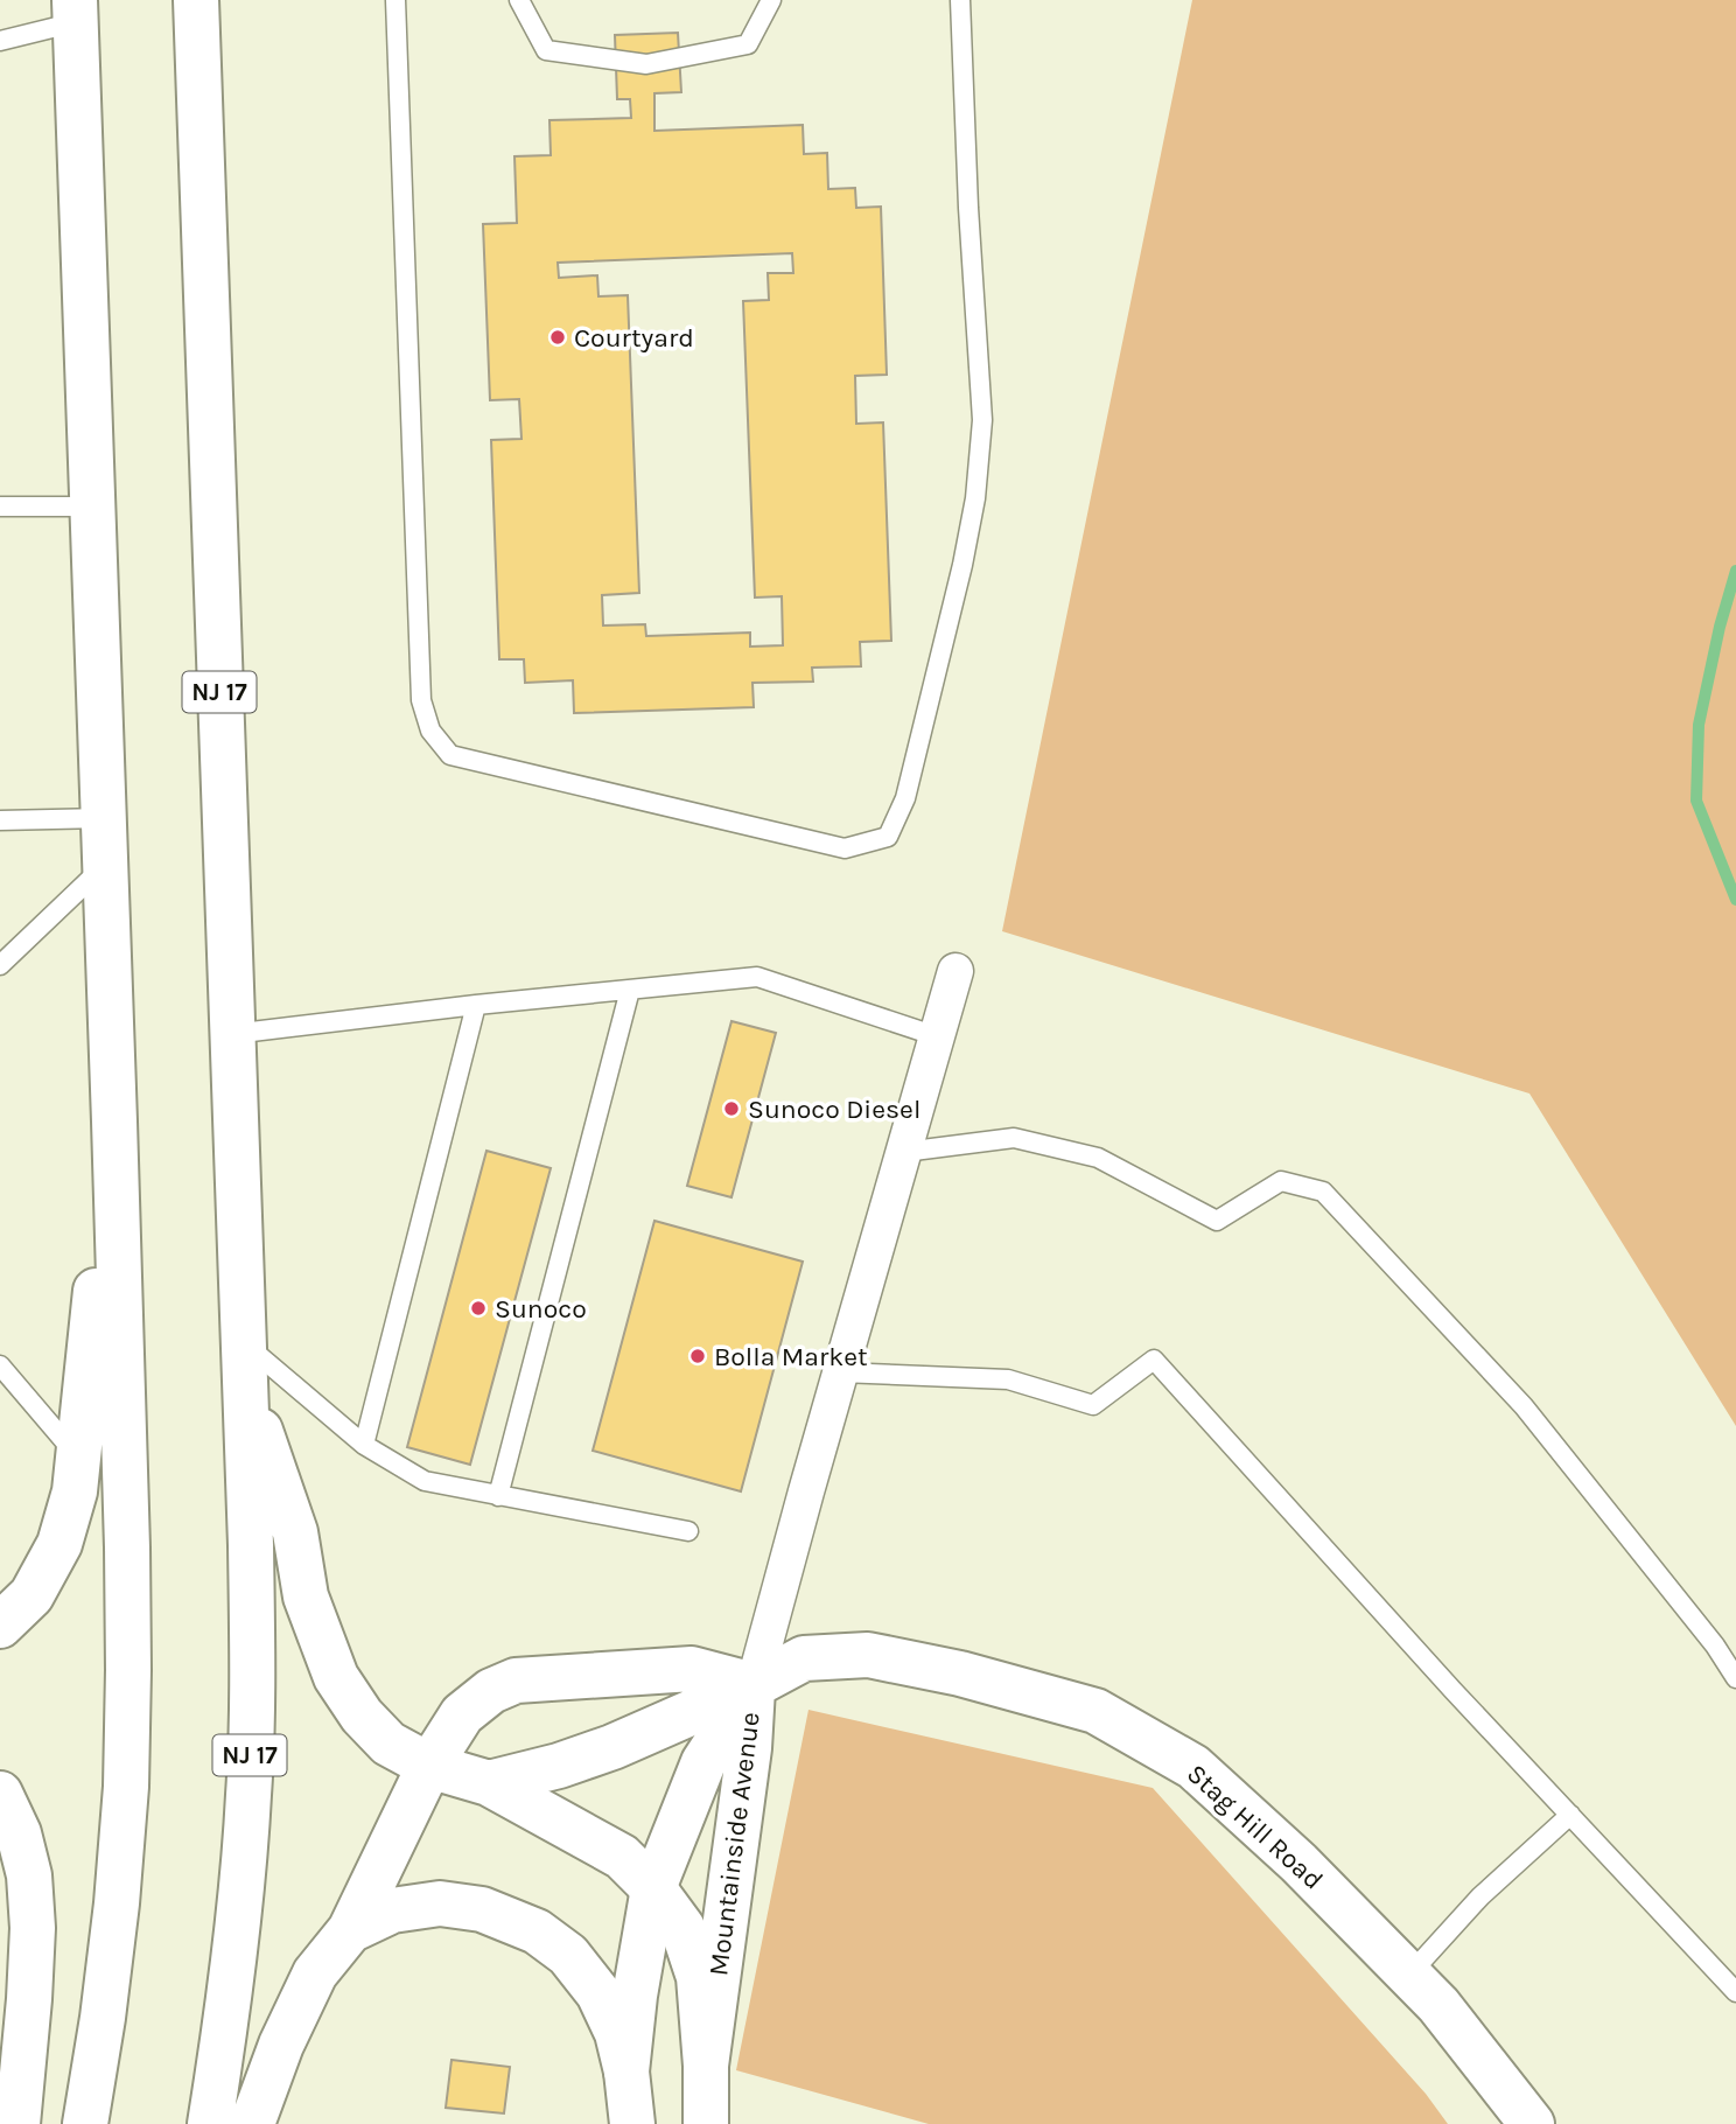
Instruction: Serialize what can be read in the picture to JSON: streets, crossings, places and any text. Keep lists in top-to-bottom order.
{
  "streets": {
    "main road": ["NJ 17", "Stag Hill Road", "Mountainside Avenue"]
  },
  "crossings": [
    ["Stag Hill Road", "Mountainside Avenue"]
  ],
  "places": [
    "Courtyard",
    "Sunoco Diesel",
    "Sunoco",
    "Bolla Market"
  ]
}
